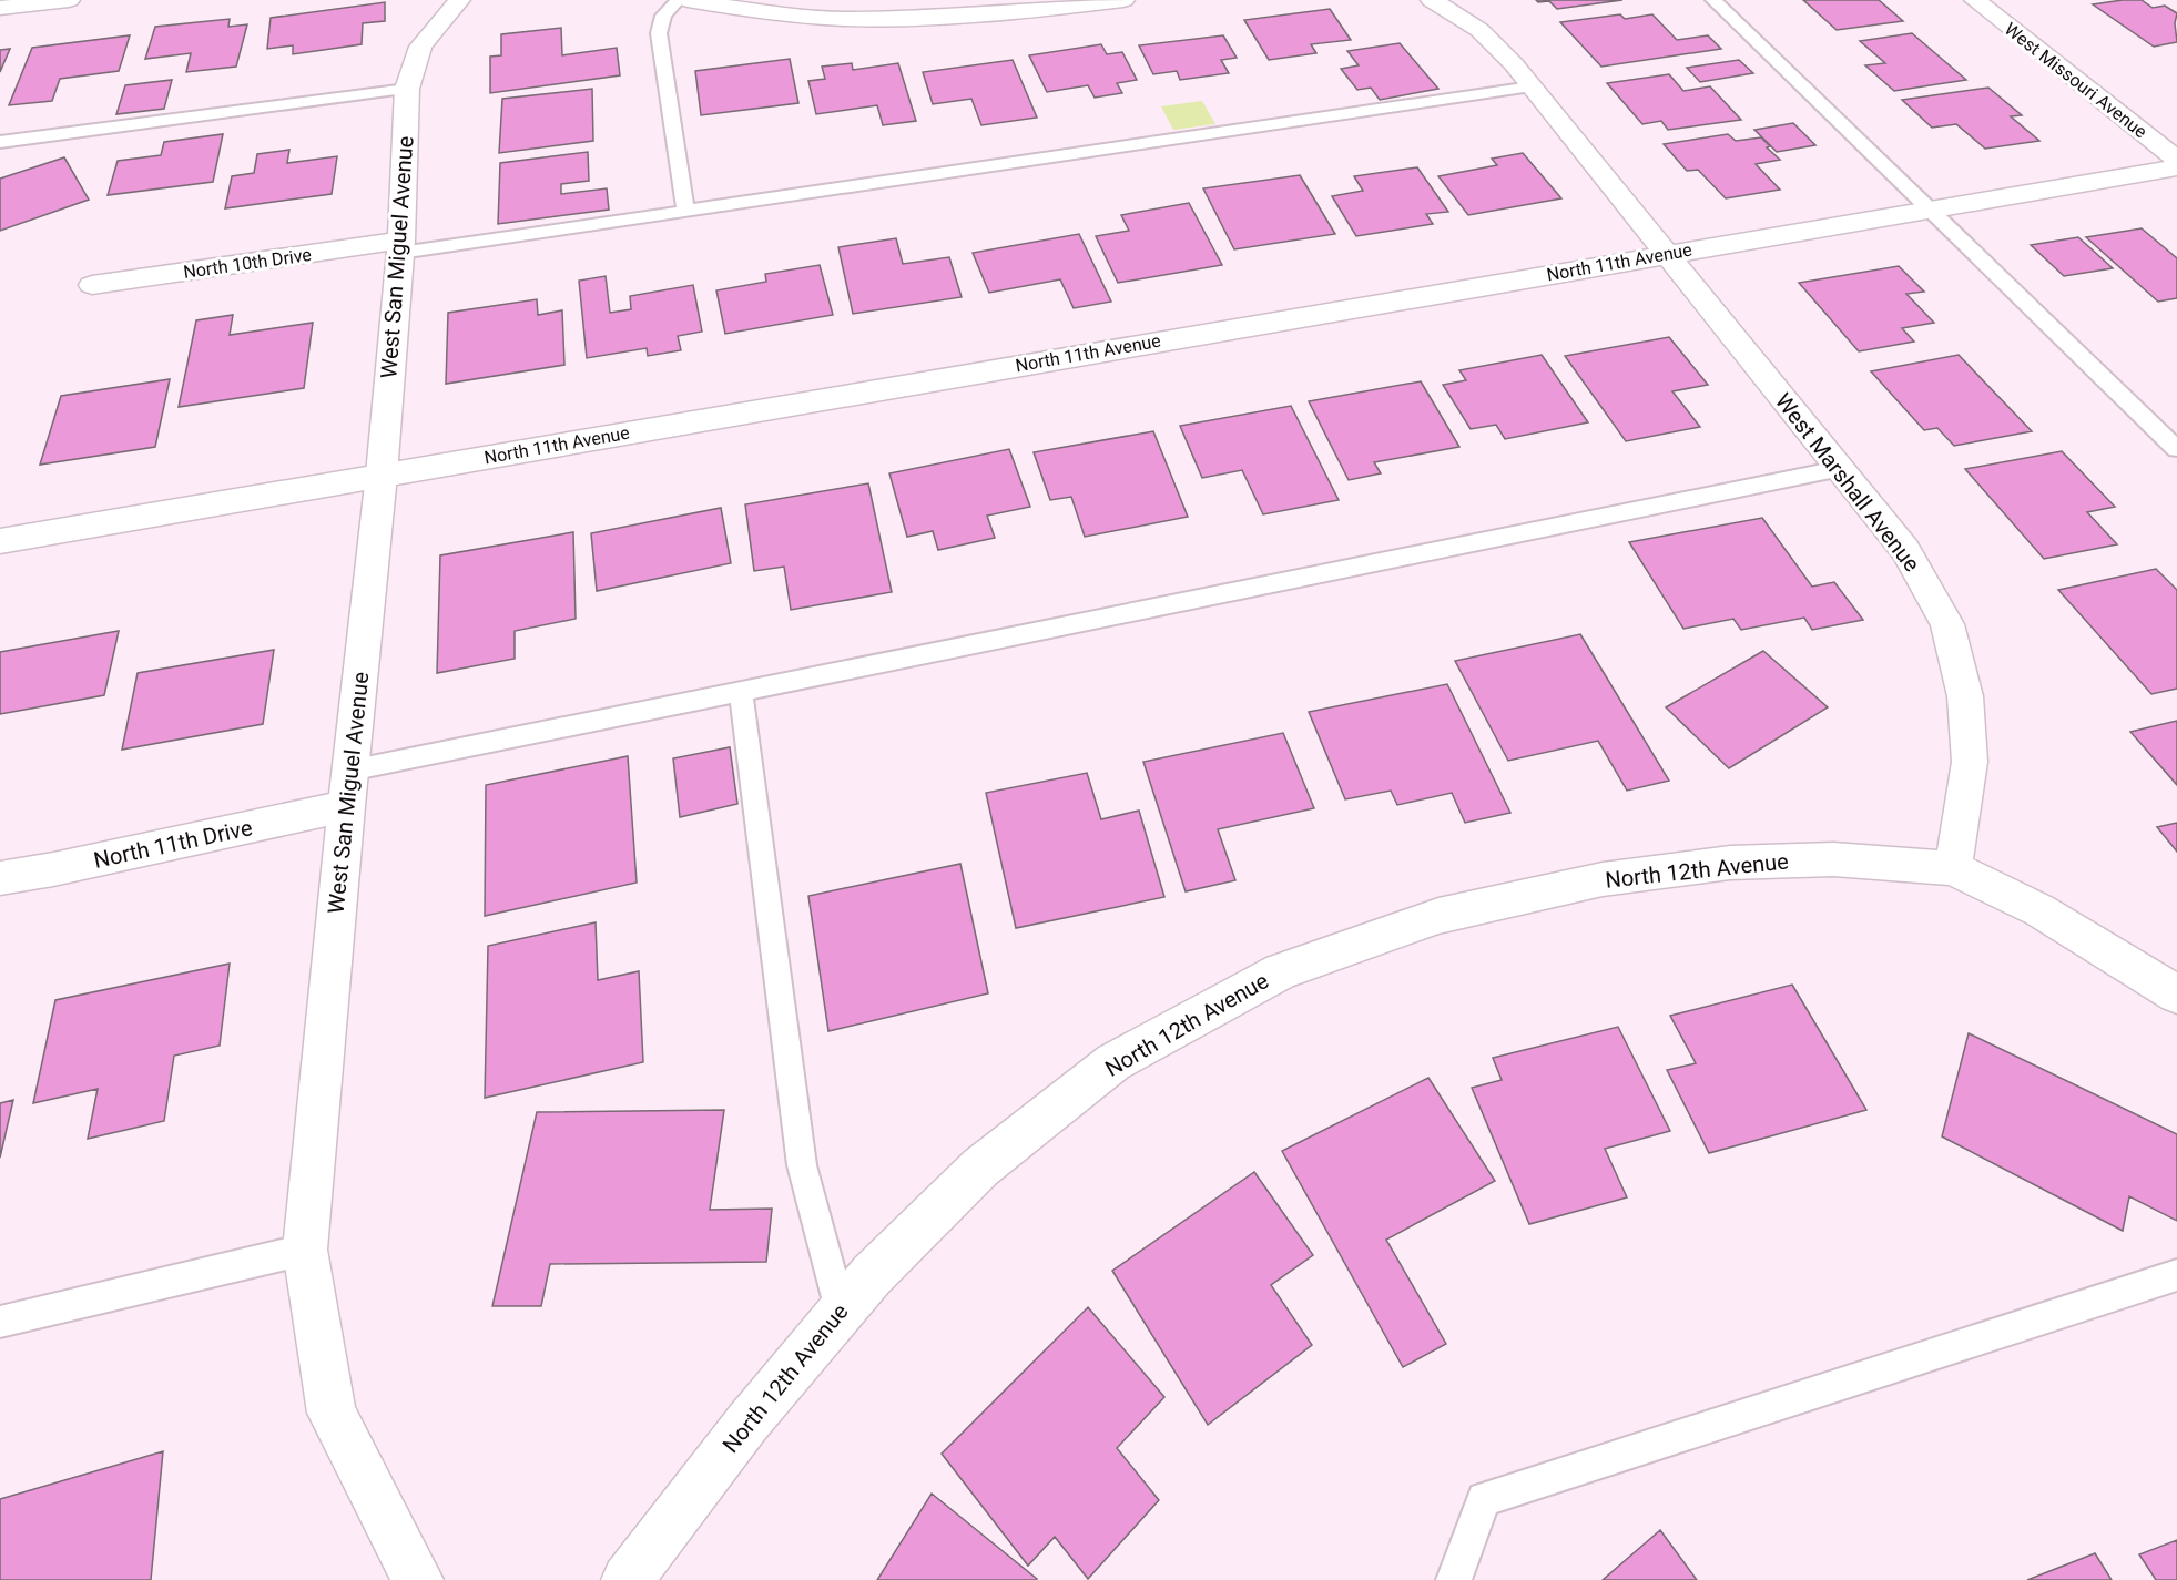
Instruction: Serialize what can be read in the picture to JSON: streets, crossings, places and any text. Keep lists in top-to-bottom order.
{
  "streets": {
    "street": [
      "West Missouri Avenue",
      "West San Miguel Avenue",
      "North 11th Avenue",
      "North 10th Drive",
      "West Marshall Avenue",
      "North 11th Drive",
      "North 12th Avenue"
    ]
  },
  "crossings": [
    ["West San Miguel Avenue", "North 11th Avenue"],
    ["West San Miguel Avenue", "North 10th Drive"],
    ["West San Miguel Avenue", "North 11th Drive"],
    ["North 11th Avenue", "West Marshall Avenue"],
    ["West Marshall Avenue", "North 12th Avenue"]
  ]
}
